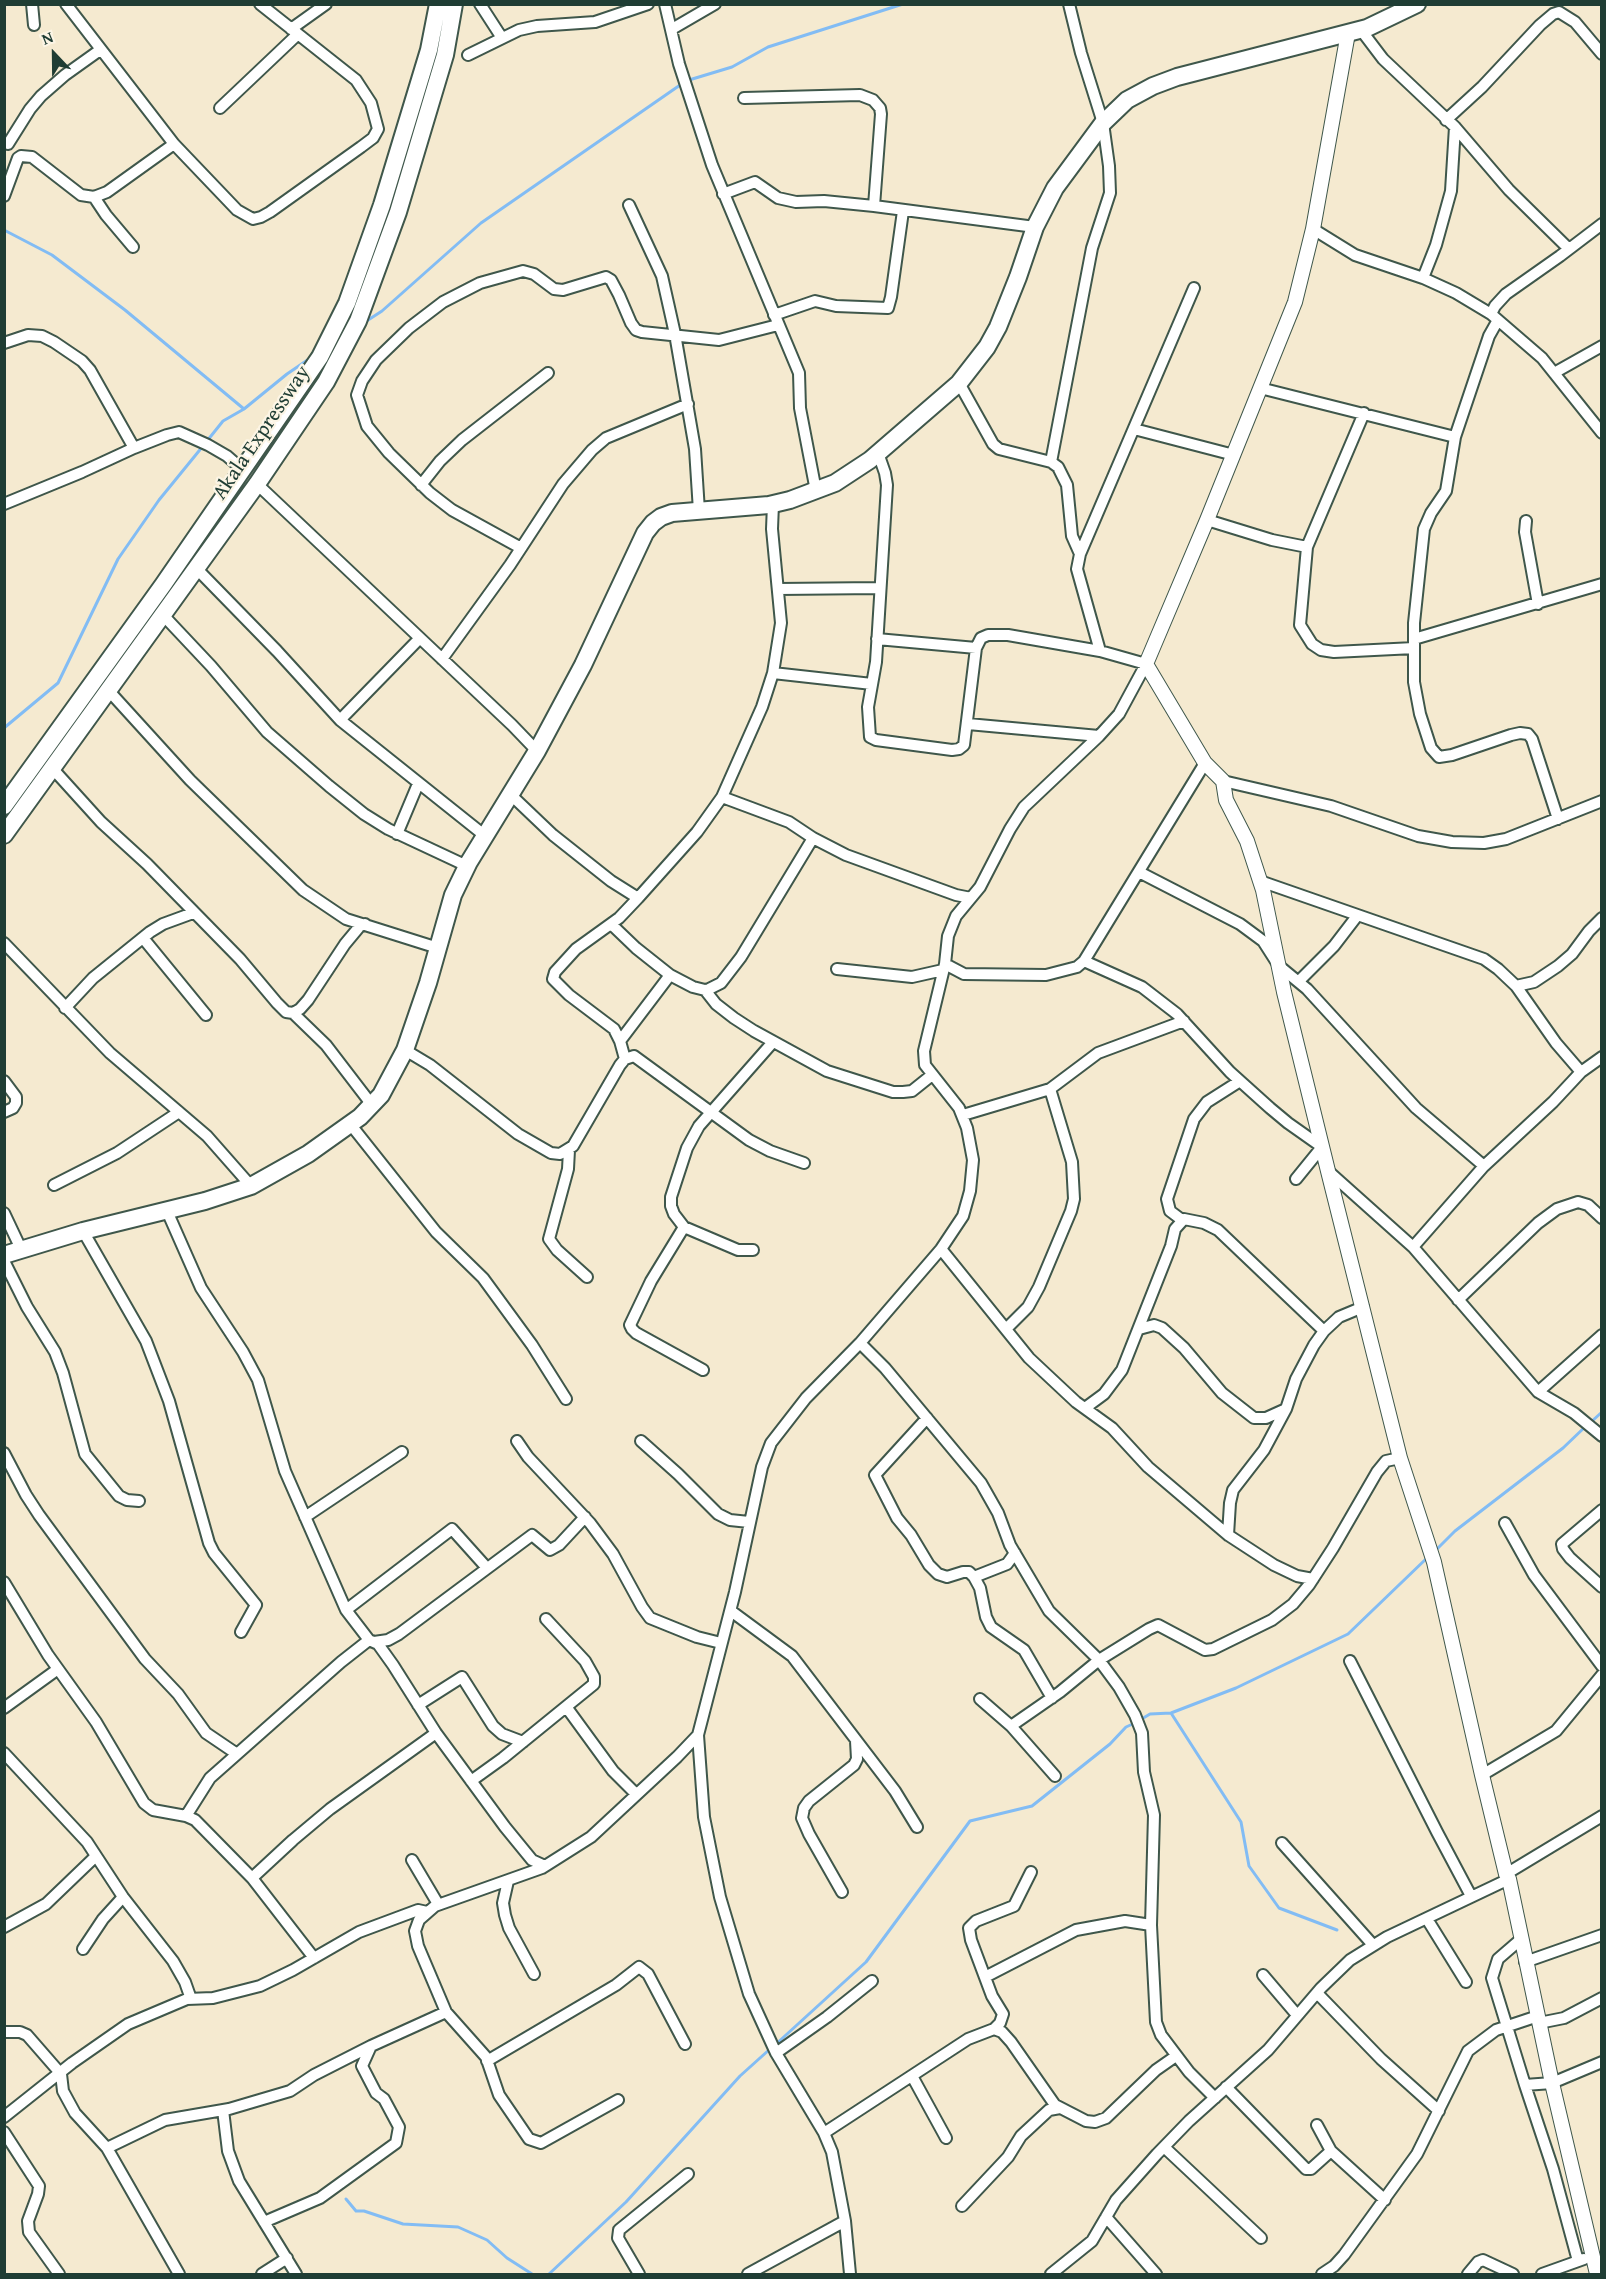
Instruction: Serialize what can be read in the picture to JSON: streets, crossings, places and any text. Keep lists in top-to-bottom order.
{
  "streets": {
    "main road": ["Akala Expressway"]
  },
  "north": "top"
}
